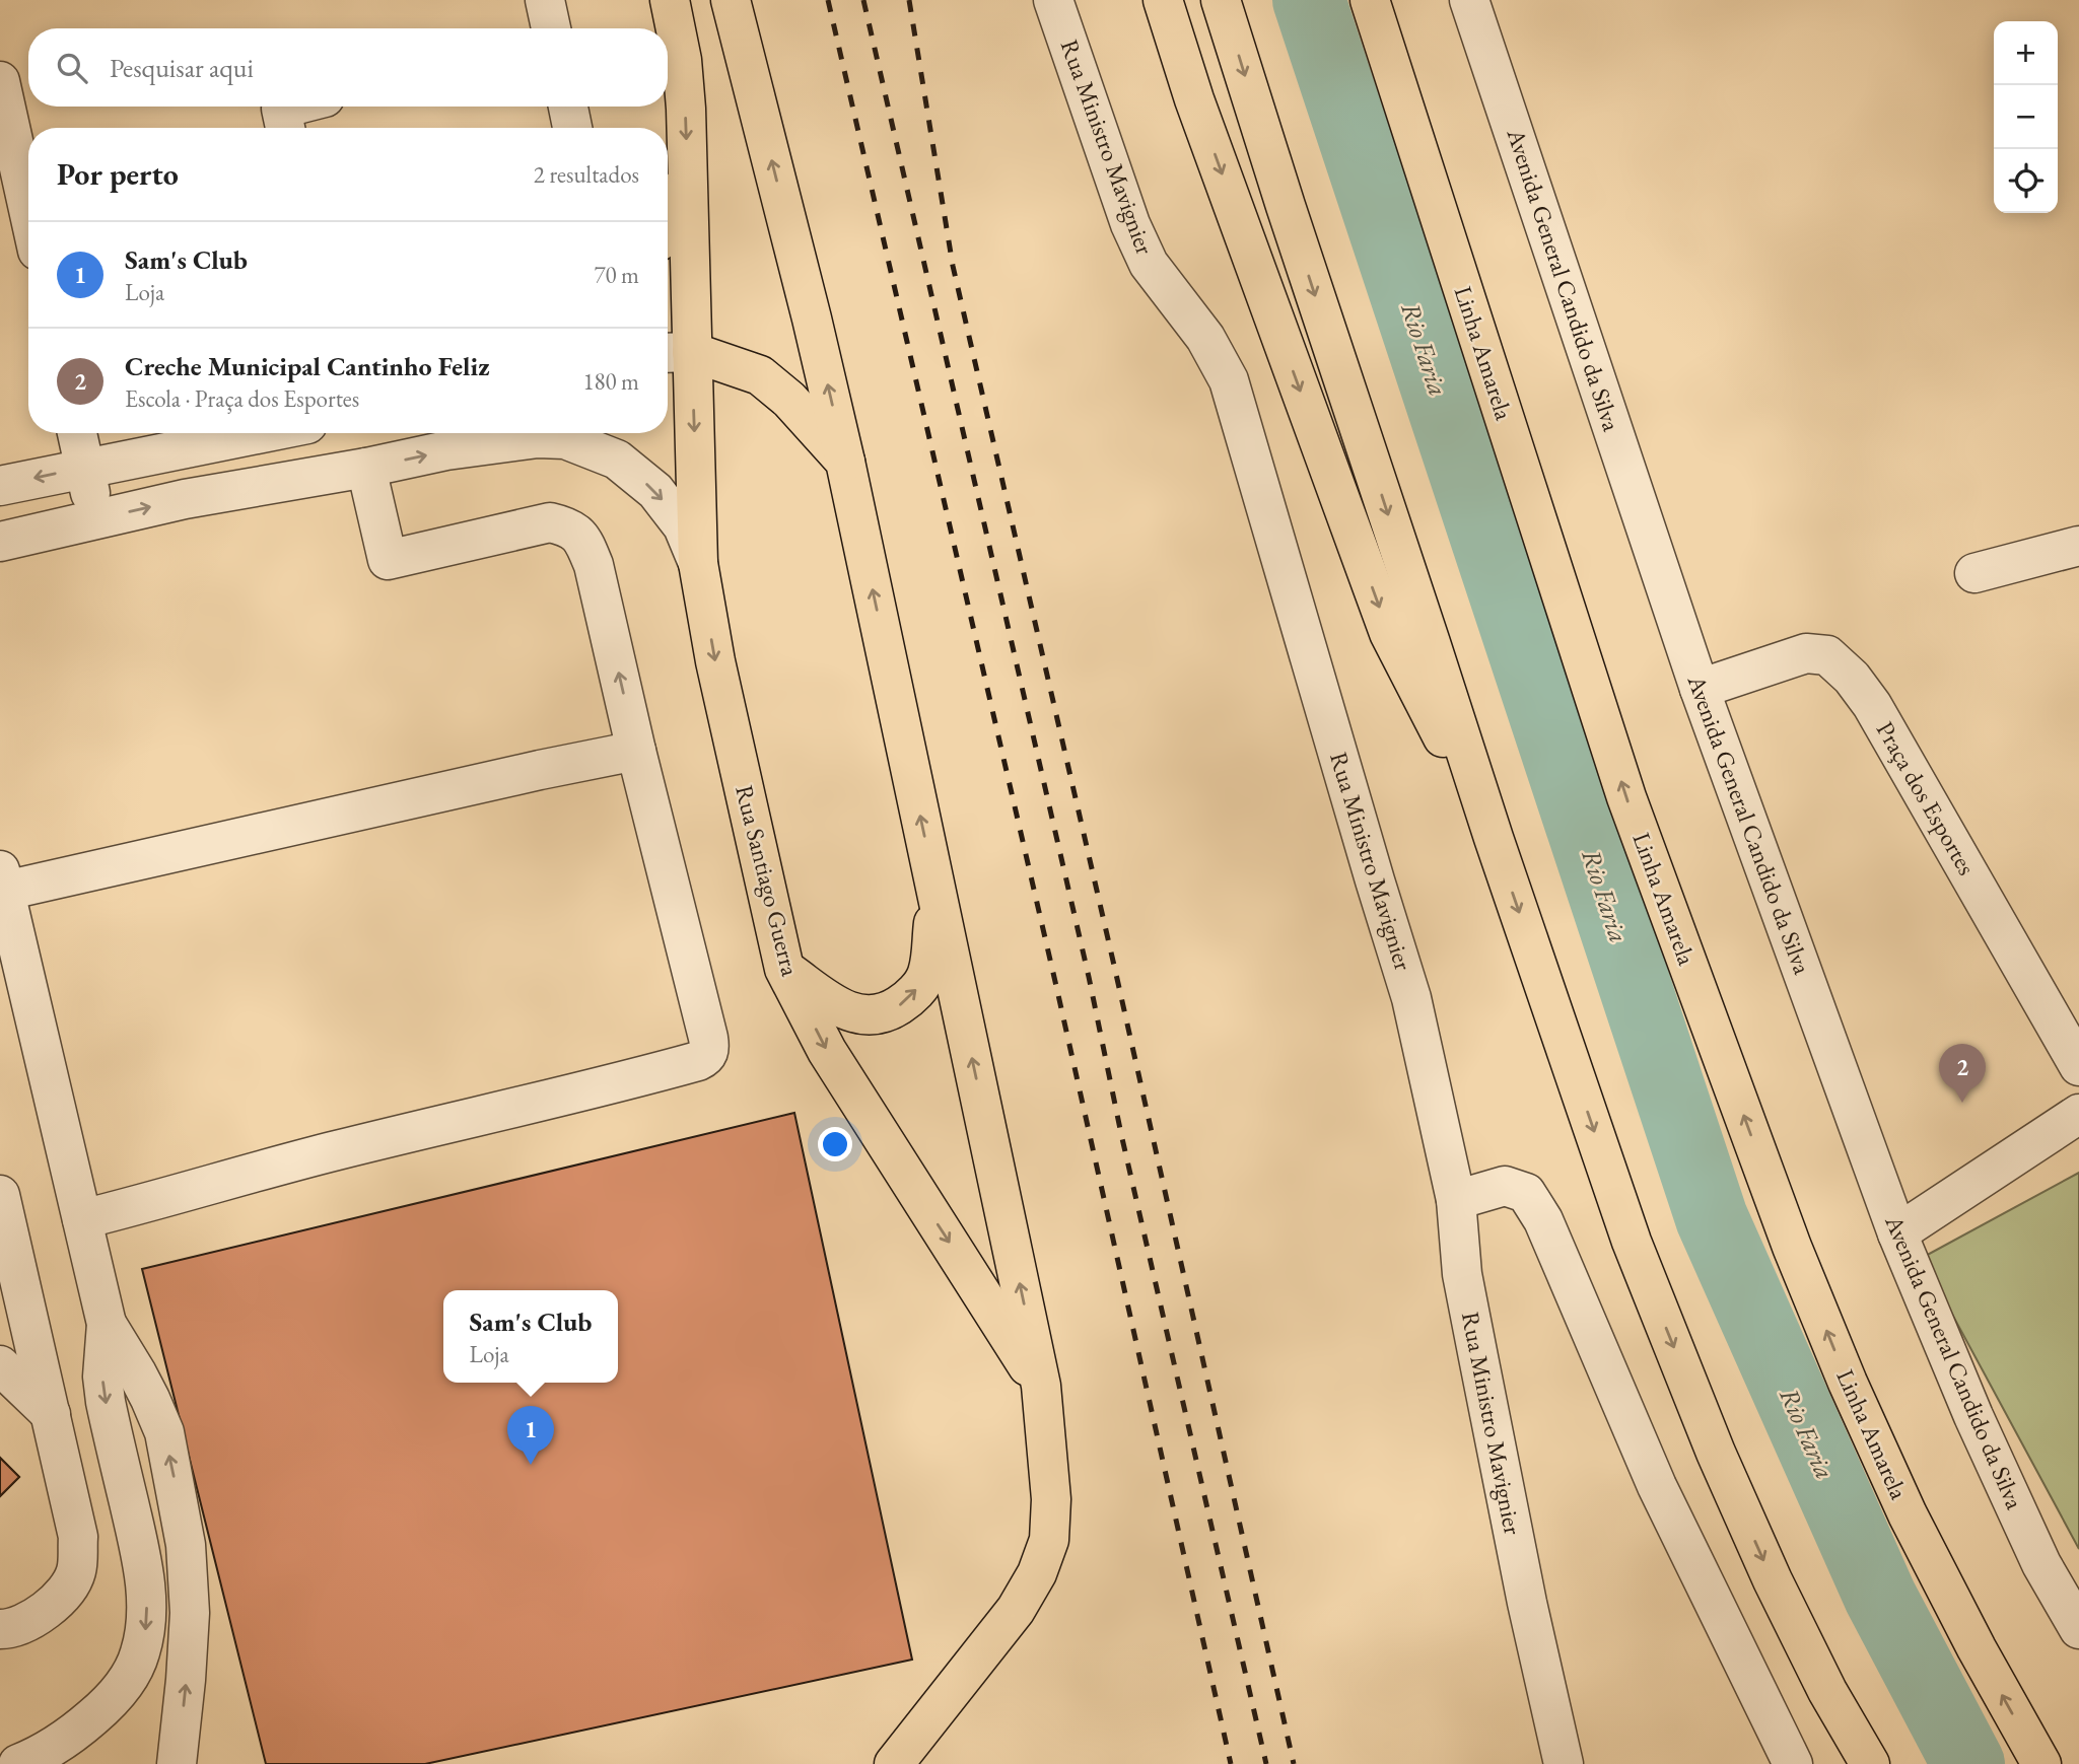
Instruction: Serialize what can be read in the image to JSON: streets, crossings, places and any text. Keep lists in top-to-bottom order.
{
  "streets": {
    "main road": ["Linha Amarela", "Rua Santiago Guerra"],
    "street": ["Rua Ministro Mavignier", "Avenida General Candido da Silva", "Praça dos Esportes"]
  },
  "crossings": [
    ["Avenida General Candido da Silva", "Praça dos Esportes"]
  ],
  "water": ["Rio Faria"],
  "page": {
    "map_buttons": ["+", "−"],
    "search": "Pesquisar aqui",
    "heading": ["Por perto", "2 resultados"],
    "list": [
      {
        "mark": "1",
        "name": "Sam's Club",
        "note": "Loja",
        "value": "70 m"
      },
      {
        "mark": "2",
        "name": "Creche Municipal Cantinho Feliz",
        "note": "Escola · Praça dos Esportes",
        "value": "180 m"
      }
    ],
    "pins": ["2", "1"],
    "popup": ["Sam's Club", "Loja"]
  }
}
